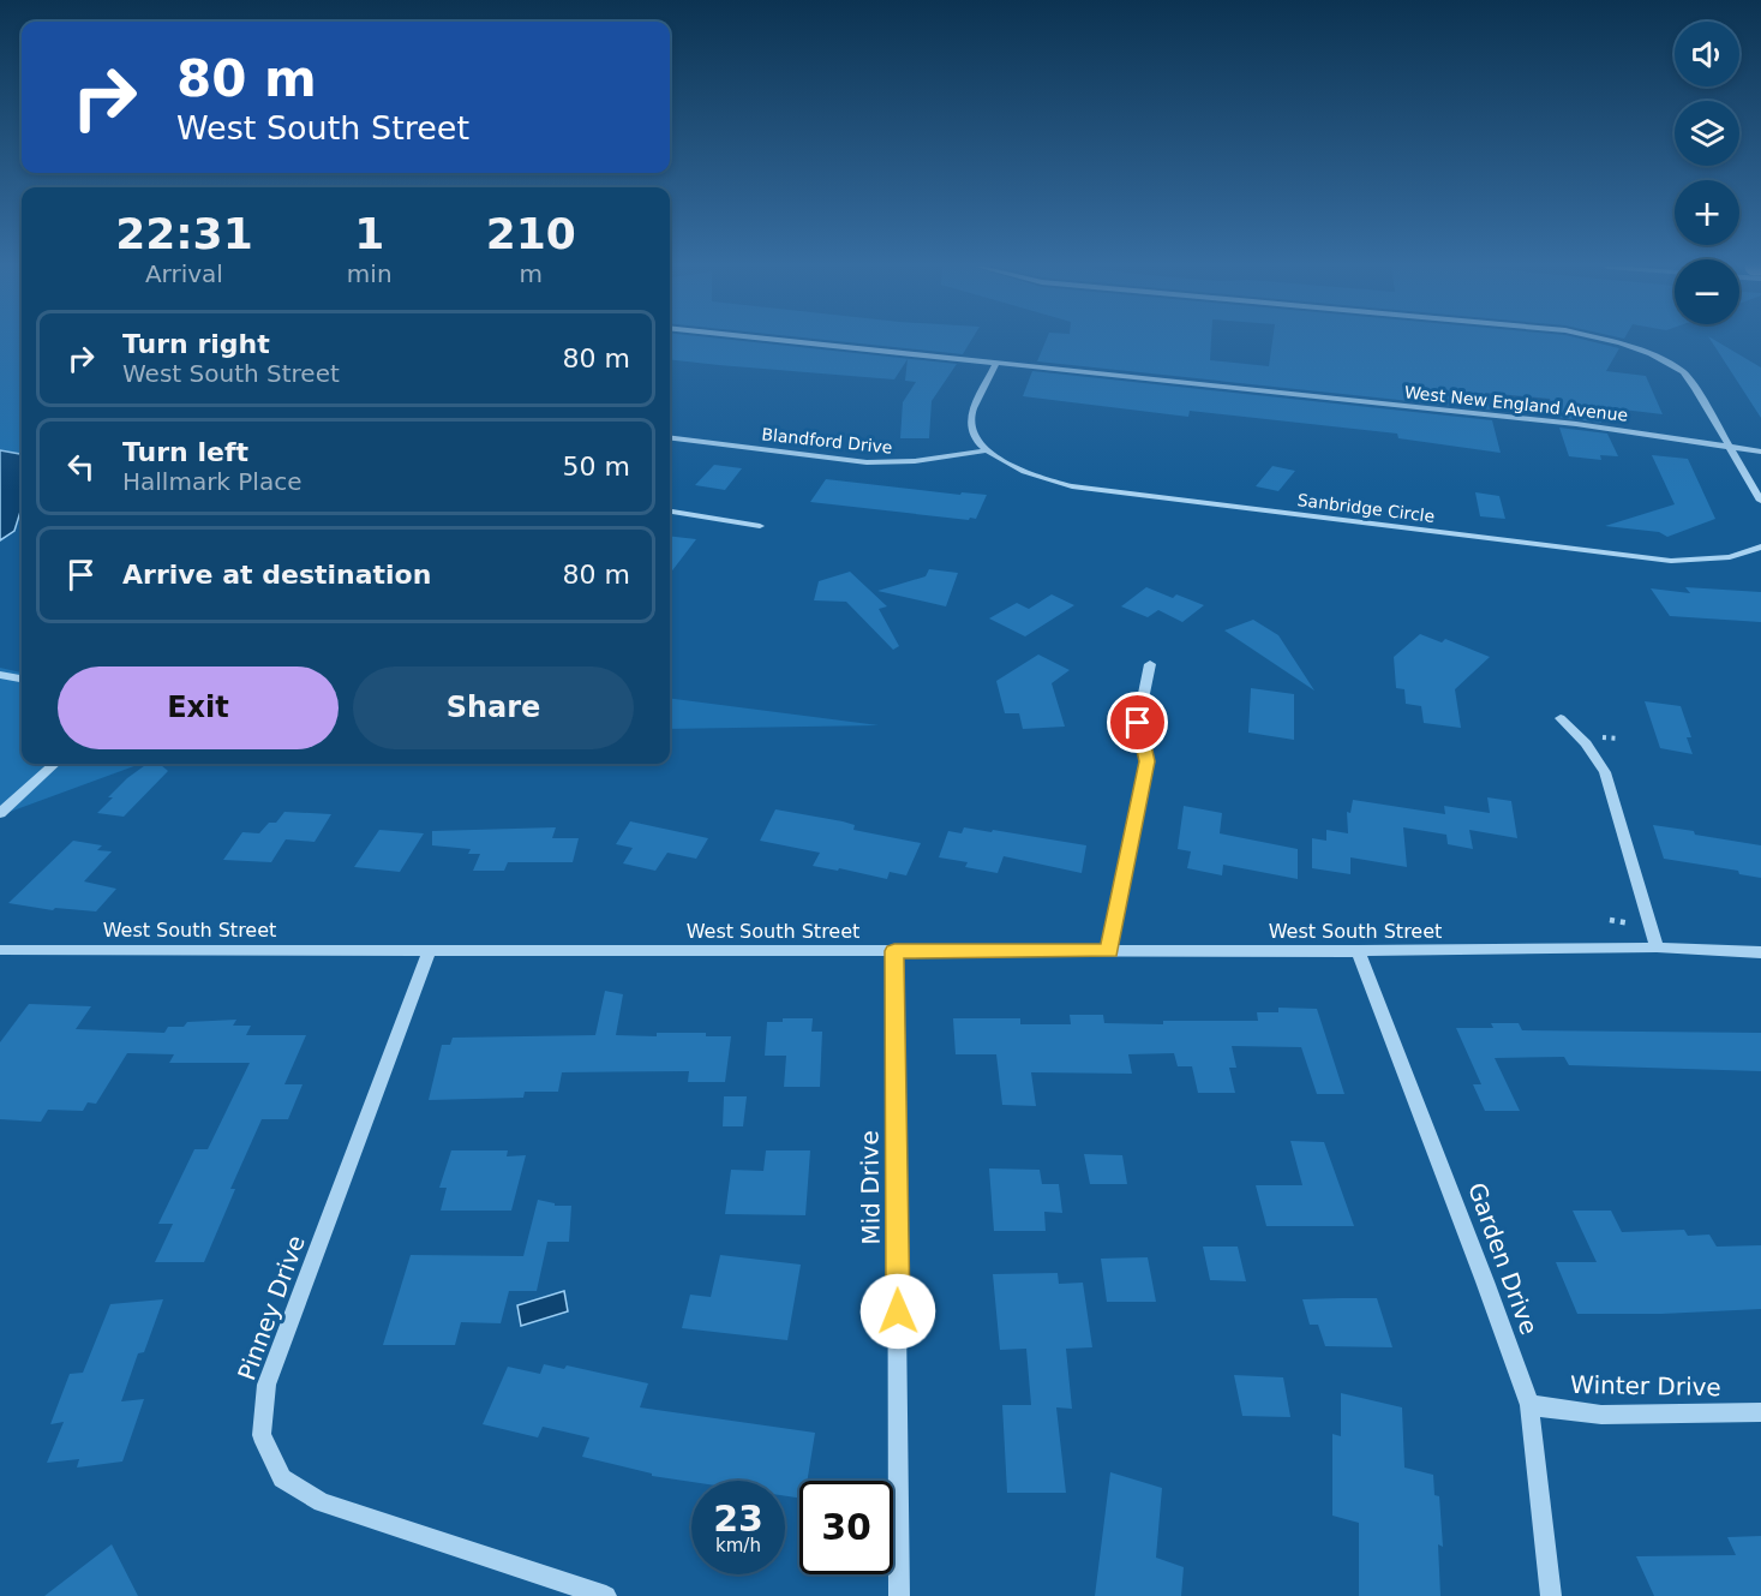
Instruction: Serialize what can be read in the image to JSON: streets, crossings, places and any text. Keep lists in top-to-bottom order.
{
  "streets": {
    "street": [
      "West New England Avenue",
      "Blandford Drive",
      "Sanbridge Circle",
      "West South Street",
      "Mid Drive",
      "Garden Drive",
      "Pinney Drive",
      "Winter Drive"
    ]
  },
  "crossings": [
    ["Blandford Drive", "Sanbridge Circle"],
    ["West South Street", "Mid Drive"],
    ["West South Street", "Garden Drive"],
    ["West South Street", "Pinney Drive"],
    ["Garden Drive", "Winter Drive"]
  ],
  "page": {
    "map_buttons": ["+", "−"],
    "turn": ["80 m", "West South Street"],
    "eta": [
      "22:31",
      "Arrival",
      "1",
      "min",
      "210",
      "m"
    ],
    "list": [
      {
        "name": "Turn right",
        "note": "West South Street",
        "value": "80 m"
      },
      {
        "name": "Turn left",
        "note": "Hallmark Place",
        "value": "50 m"
      },
      {
        "name": "Arrive at destination",
        "value": "80 m"
      }
    ],
    "buttons": ["Exit", "Share"],
    "speed": "23 km/h",
    "limit": "30"
  }
}
